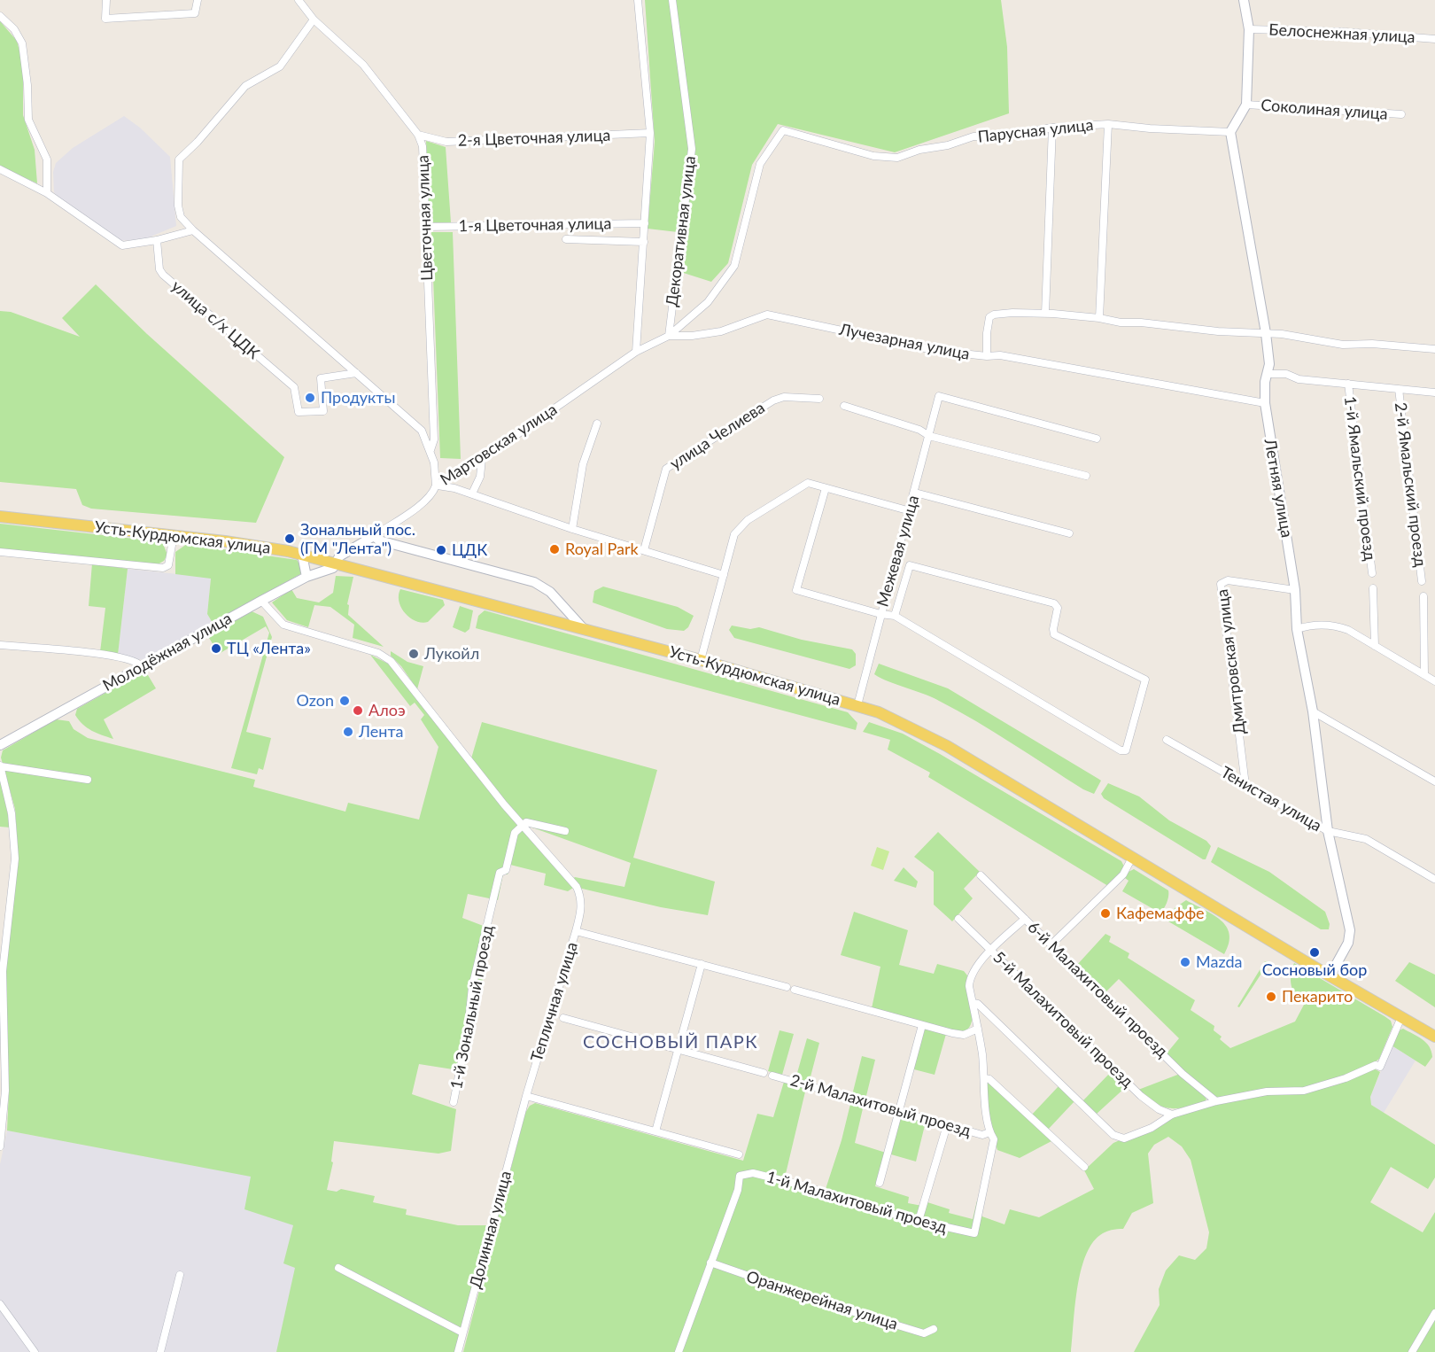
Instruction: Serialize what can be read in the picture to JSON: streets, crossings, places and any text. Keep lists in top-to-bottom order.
{
  "streets": {
    "main road": ["Усть-Курдюмская улица"],
    "street": [
      "Белоснежная улица",
      "Соколиная улица",
      "Парусная улица",
      "2-я Цветочная улица",
      "Цветочная улица",
      "1-я Цветочная улица",
      "Декоративная улица",
      "улица с/х ЦДК",
      "Лучезарная улица",
      "улица Челиева",
      "Мартовская улица",
      "1-й Ямальский проезд",
      "2-й Ямальский проезд",
      "Летняя улица",
      "Межевая улица",
      "Молодёжная улица",
      "Дмитровская улица",
      "Тенистая улица",
      "6-й Малахитовый проезд",
      "Тепличная улица",
      "1-й Зональный проезд",
      "5-й Малахитовый проезд",
      "2-й Малахитовый проезд",
      "1-й Малахитовый проезд",
      "Долинная улица",
      "Оранжерейная улица"
    ]
  },
  "crossings": [
    ["Парусная улица", "Декоративная улица"],
    ["Парусная улица", "Лучезарная улица"],
    ["Парусная улица", "Мартовская улица"],
    ["Парусная улица", "Летняя улица"],
    ["2-я Цветочная улица", "Цветочная улица"],
    ["Цветочная улица", "1-я Цветочная улица"],
    ["Декоративная улица", "Лучезарная улица"],
    ["Декоративная улица", "Мартовская улица"],
    ["Лучезарная улица", "Мартовская улица"],
    ["Лучезарная улица", "Летняя улица"],
    ["Мартовская улица", "Усть-Курдюмская улица"],
    ["Мартовская улица", "Молодёжная улица"],
    ["Летняя улица", "Усть-Курдюмская улица"],
    ["Летняя улица", "Дмитровская улица"],
    ["Летняя улица", "Тенистая улица"],
    ["Усть-Курдюмская улица", "Межевая улица"],
    ["Усть-Курдюмская улица", "Молодёжная улица"],
    ["Дмитровская улица", "Тенистая улица"],
    ["Тепличная улица", "1-й Зональный проезд"],
    ["Тепличная улица", "Долинная улица"],
    ["2-й Малахитовый проезд", "1-й Малахитовый проезд"],
    ["1-й Малахитовый проезд", "Оранжерейная улица"]
  ],
  "districts": ["СОСНОВЫЙ ПАРК"],
  "places": [
    "Продукты",
    "Зональный пос. (ГМ \"Лента\")",
    "Royal Park",
    "ЦДК",
    "ТЦ «Лента»",
    "Лукойл",
    "Ozon",
    "Алоэ",
    "Лента",
    "Кафемаффе",
    "Сосновый бор",
    "Mazda",
    "Пекарито"
  ]
}
